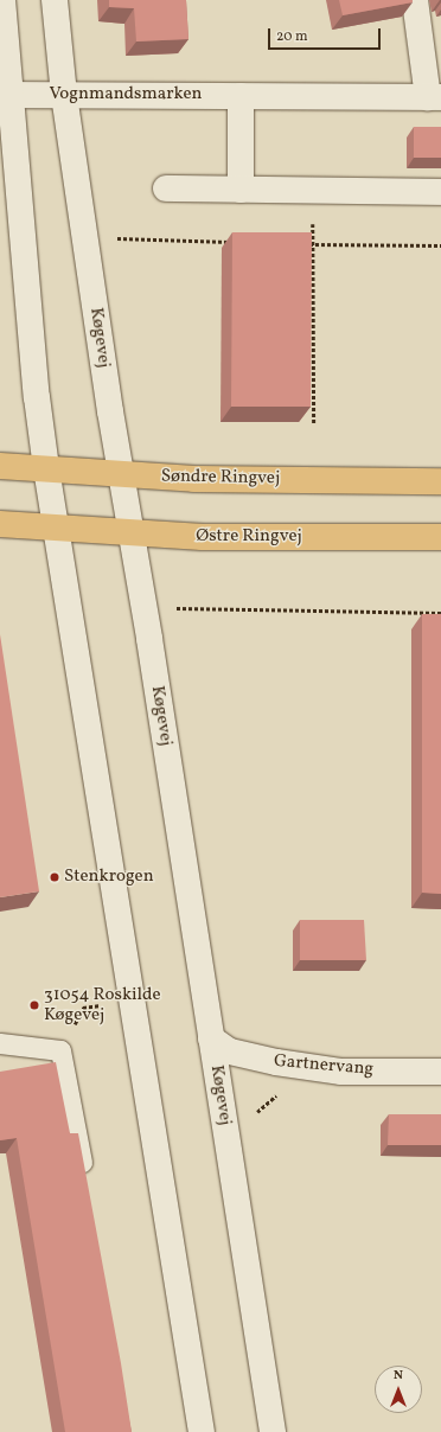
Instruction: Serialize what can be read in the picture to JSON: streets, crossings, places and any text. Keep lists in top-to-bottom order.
{
  "streets": {
    "main road": ["Søndre Ringvej", "Østre Ringvej"],
    "street": ["Vognmandsmarken", "Køgevej", "Gartnervang"]
  },
  "crossings": [
    ["Vognmandsmarken", "Køgevej"],
    ["Køgevej", "Søndre Ringvej"],
    ["Køgevej", "Østre Ringvej"],
    ["Køgevej", "Gartnervang"]
  ],
  "places": ["Stenkrogen", "31054 Roskilde Køgevej"],
  "scale_bar": "20 m",
  "north": "top"
}
